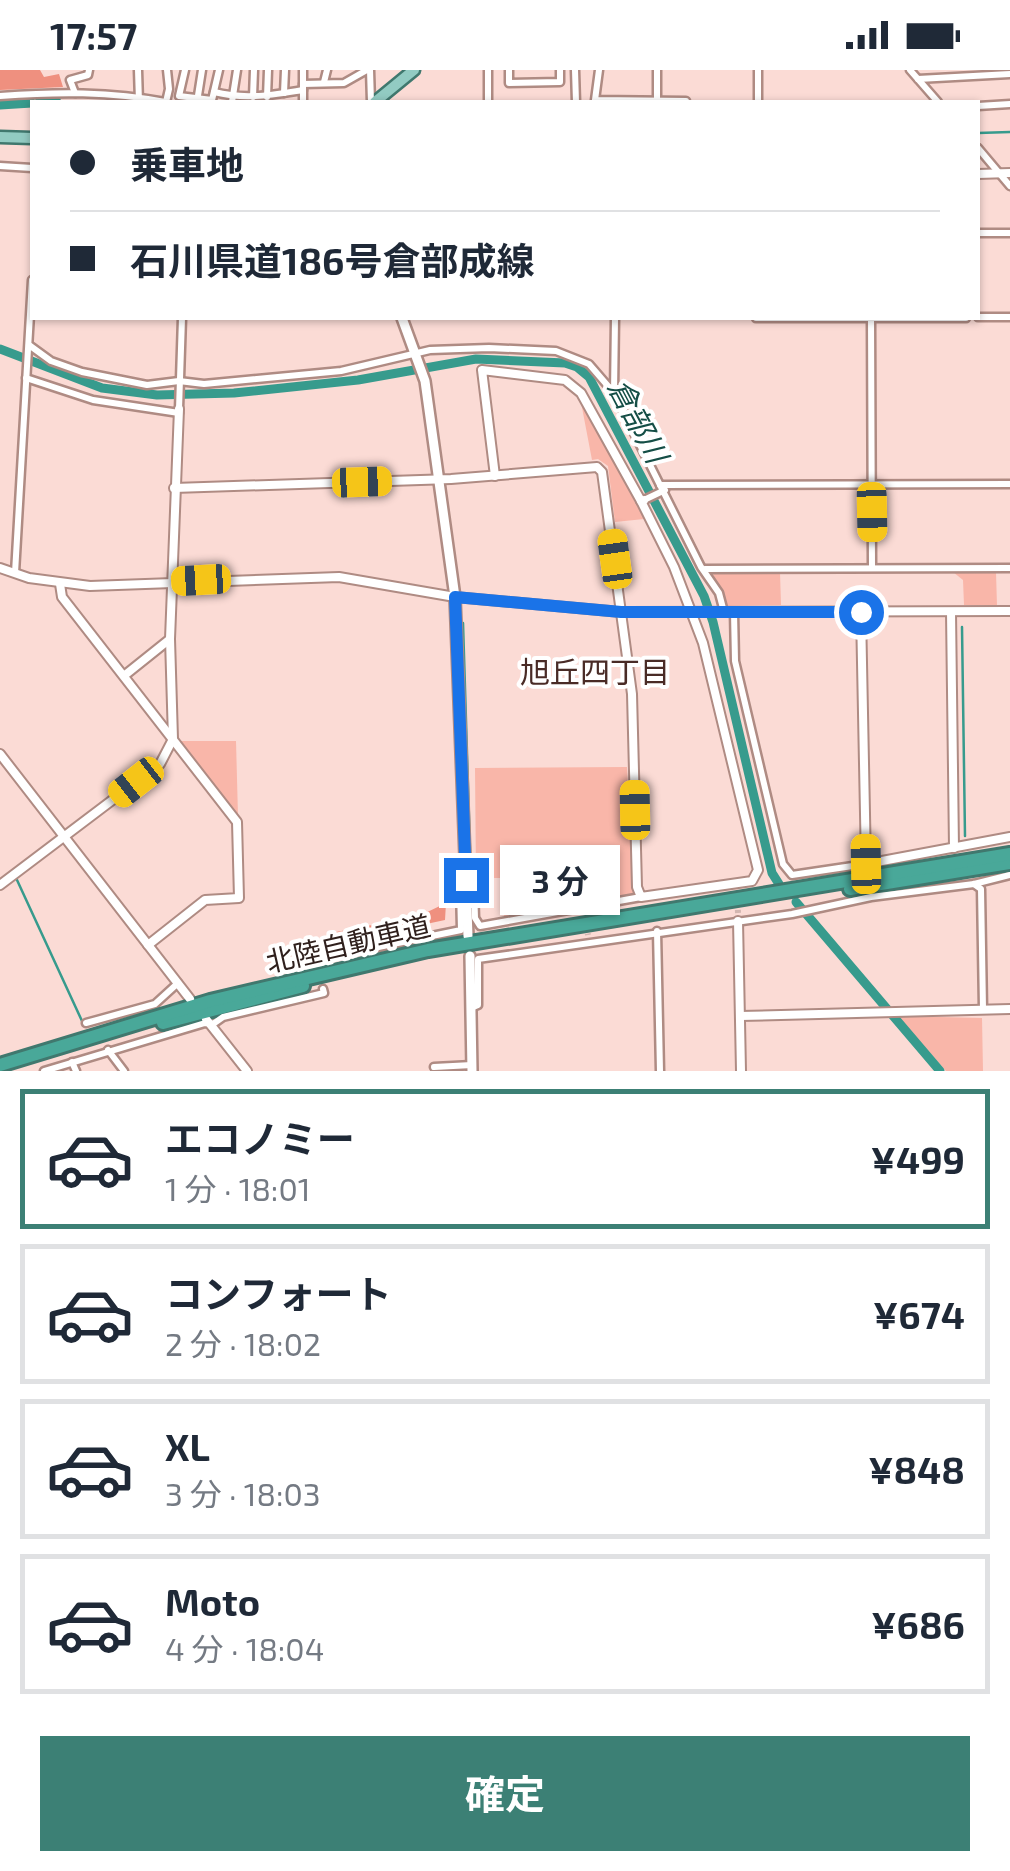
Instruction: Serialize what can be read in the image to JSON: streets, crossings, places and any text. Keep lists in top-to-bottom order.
{
  "streets": {
    "highway": ["北陸自動車道"]
  },
  "districts": ["旭丘四丁目"],
  "water": ["倉部川"],
  "page": {
    "status": "17:57",
    "banner": ["乗車地", "石川県道186号倉部成線"],
    "bubble": "3 分",
    "list": [
      {
        "name": "エコノミー",
        "note": "1 分 · 18:01",
        "value": "¥499"
      },
      {
        "name": "コンフォート",
        "note": "2 分 · 18:02",
        "value": "¥674"
      },
      {
        "name": "XL",
        "note": "3 分 · 18:03",
        "value": "¥848"
      },
      {
        "name": "Moto",
        "note": "4 分 · 18:04",
        "value": "¥686"
      }
    ],
    "buttons": "確定"
  }
}
